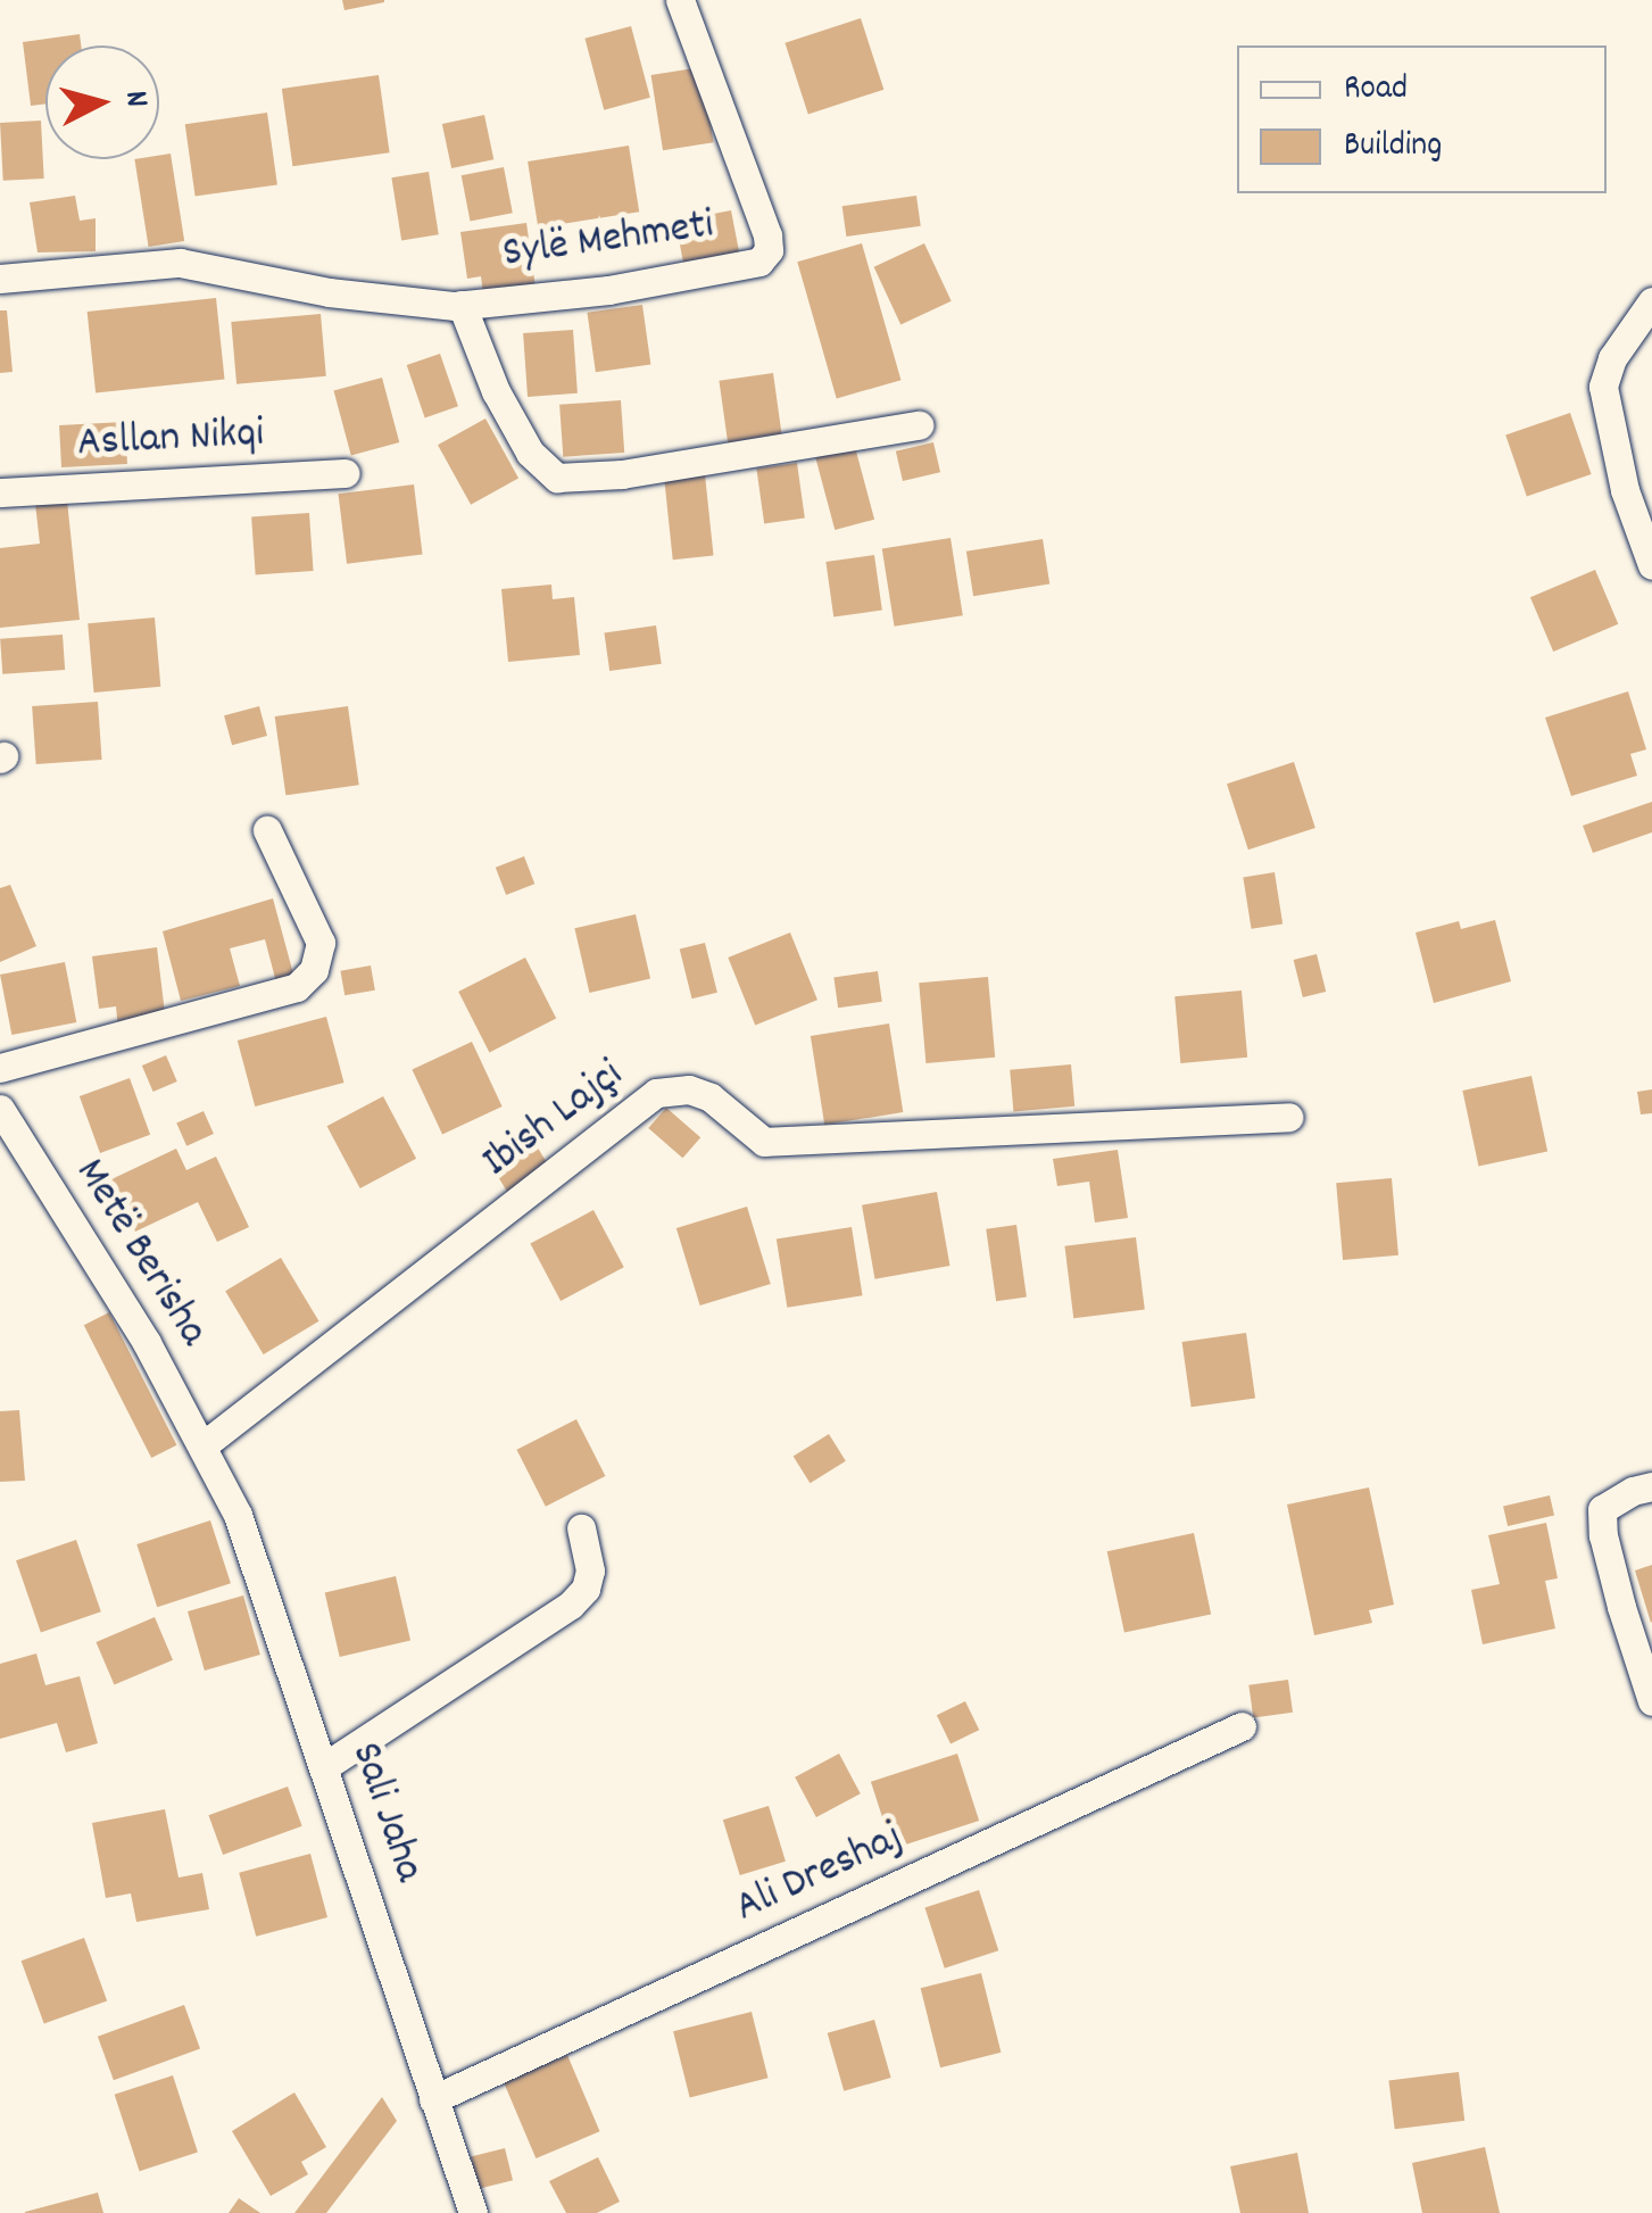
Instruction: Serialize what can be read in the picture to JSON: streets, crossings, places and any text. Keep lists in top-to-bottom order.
{
  "streets": {
    "street": [
      "Sylë Mehmeti",
      "Asllan Nikqi",
      "Ibish Lajçi",
      "Metë Berisha",
      "Sali Jaha",
      "Ali Dreshaj"
    ]
  },
  "crossings": [
    ["Ibish Lajçi", "Metë Berisha"],
    ["Ibish Lajçi", "Sali Jaha"],
    ["Metë Berisha", "Sali Jaha"],
    ["Sali Jaha", "Ali Dreshaj"]
  ],
  "legend": ["Road", "Building"],
  "north": "right"
}
